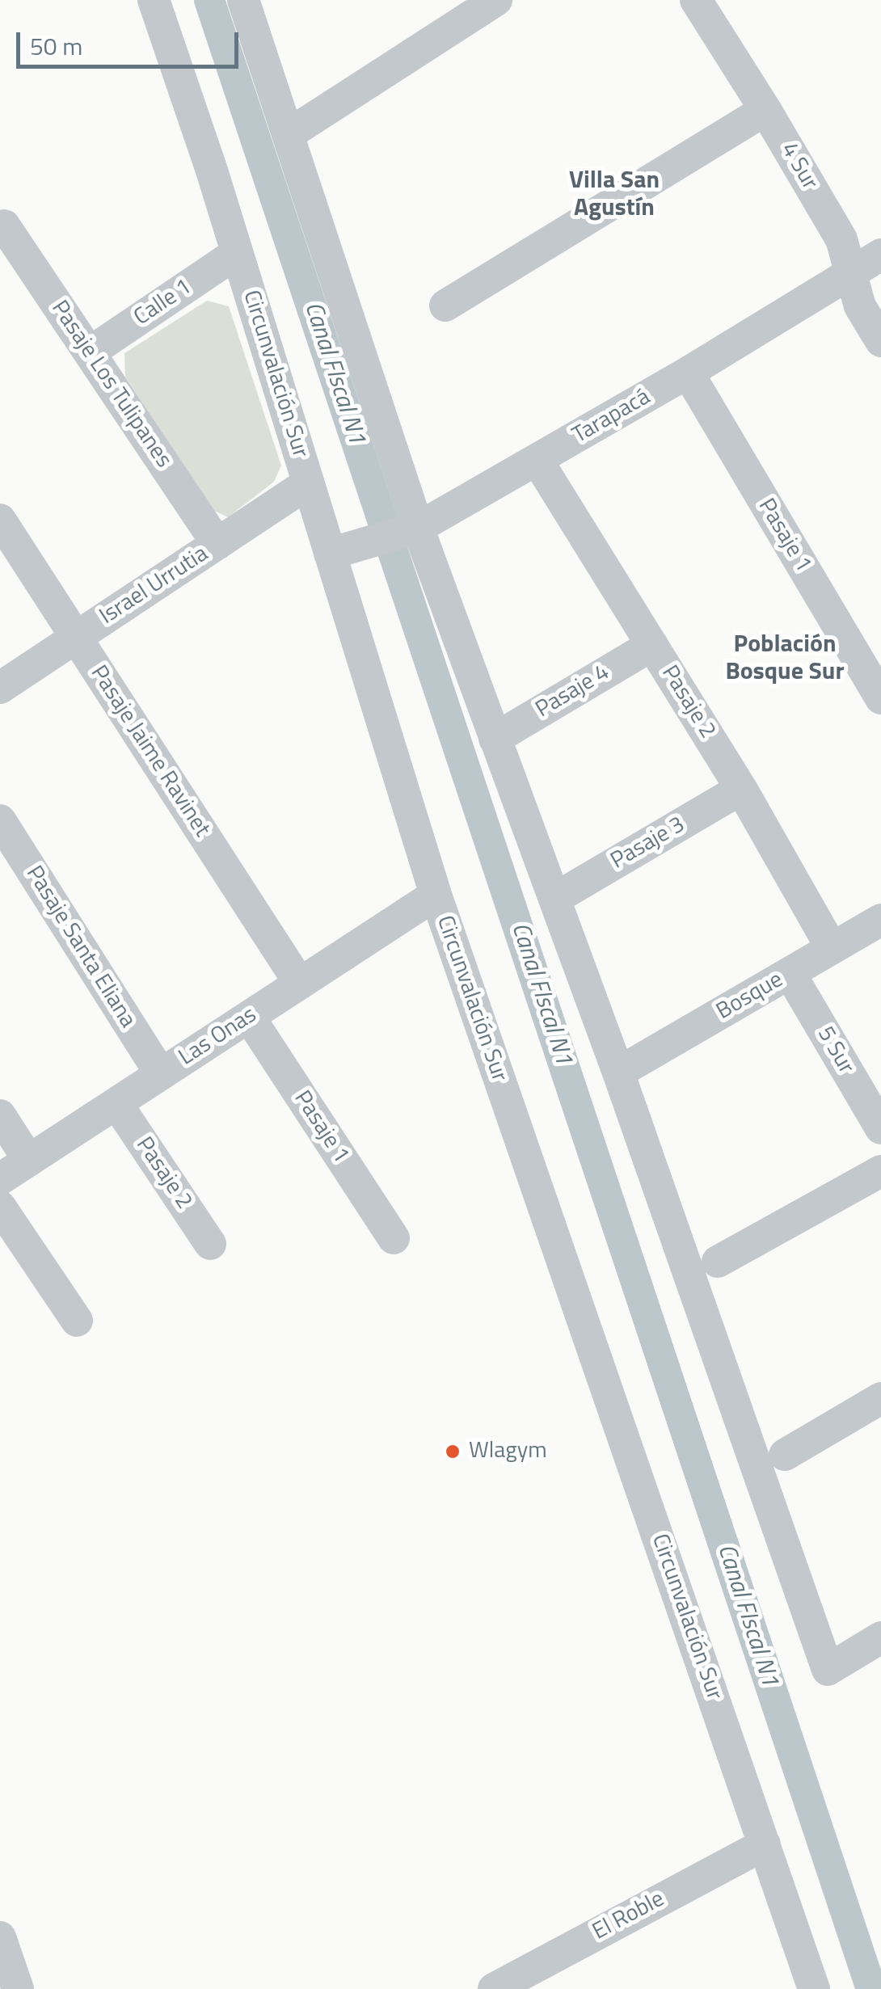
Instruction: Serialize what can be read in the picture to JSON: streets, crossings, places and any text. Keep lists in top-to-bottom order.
{
  "streets": {
    "street": [
      "4 Sur",
      "Calle 1",
      "Circunvalación Sur",
      "Pasaje Los Tulipanes",
      "Tarapacá",
      "Pasaje 1",
      "Israel Urrutia",
      "Pasaje 4",
      "Pasaje 2",
      "Pasaje Jaime Ravinet",
      "Pasaje 3",
      "Pasaje Santa Eliana",
      "Bosque",
      "Las Onas",
      "5 Sur",
      "El Roble"
    ]
  },
  "crossings": [
    ["4 Sur", "Tarapacá"],
    ["Calle 1", "Circunvalación Sur"],
    ["Calle 1", "Pasaje Los Tulipanes"],
    ["Circunvalación Sur", "Tarapacá"],
    ["Circunvalación Sur", "Israel Urrutia"],
    ["Circunvalación Sur", "Las Onas"],
    ["Circunvalación Sur", "El Roble"],
    ["Pasaje Los Tulipanes", "Israel Urrutia"],
    ["Tarapacá", "Pasaje 1"],
    ["Tarapacá", "Pasaje 2"],
    ["Pasaje 1", "Las Onas"],
    ["Israel Urrutia", "Pasaje Jaime Ravinet"],
    ["Pasaje 4", "Pasaje 2"],
    ["Pasaje 2", "Pasaje 3"],
    ["Pasaje 2", "Bosque"],
    ["Pasaje 2", "Las Onas"],
    ["Pasaje Jaime Ravinet", "Las Onas"],
    ["Pasaje Santa Eliana", "Las Onas"],
    ["Bosque", "5 Sur"]
  ],
  "districts": ["Villa San Agustín", "Población Bosque Sur"],
  "water": ["Canal FIscal N1"],
  "places": ["Wlagym"],
  "scale_bar": "50 m"
}
